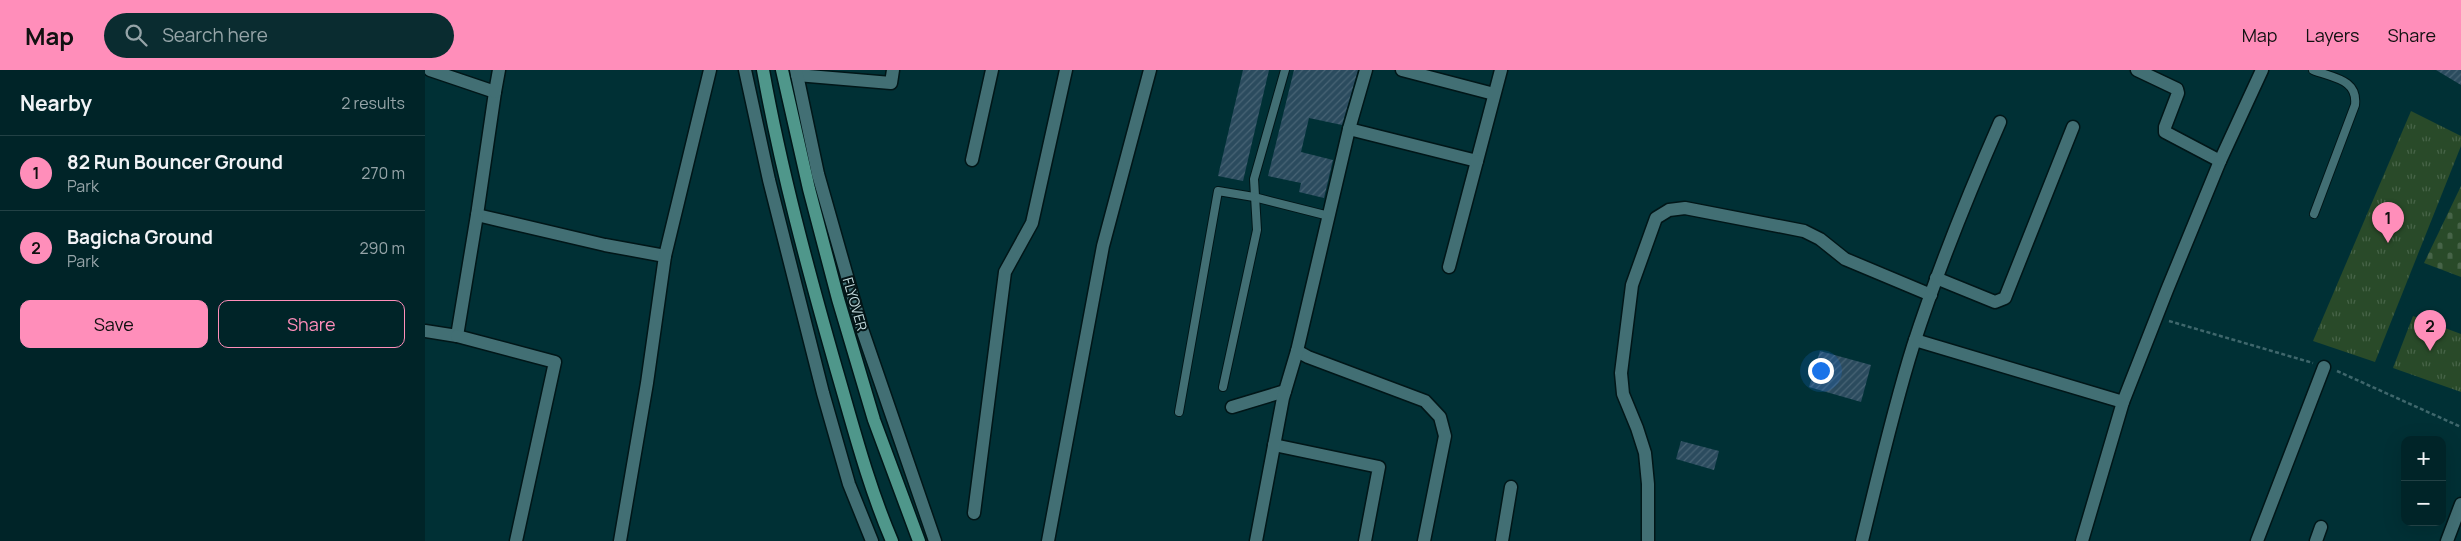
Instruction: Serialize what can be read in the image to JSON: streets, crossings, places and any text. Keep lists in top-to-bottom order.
{
  "streets": {
    "main road": ["FLYOVER"]
  },
  "page": {
    "header": "Map",
    "search": "Search here",
    "nav": ["Map", "Layers", "Share"],
    "heading": ["Nearby", "2 results"],
    "list": [
      {
        "mark": "1",
        "name": "82 Run Bouncer Ground",
        "note": "Park",
        "value": "270 m"
      },
      {
        "mark": "2",
        "name": "Bagicha Ground",
        "note": "Park",
        "value": "290 m"
      }
    ],
    "pins": ["1", "2"],
    "buttons": ["Save", "Share"],
    "map_buttons": ["+", "−"]
  }
}
